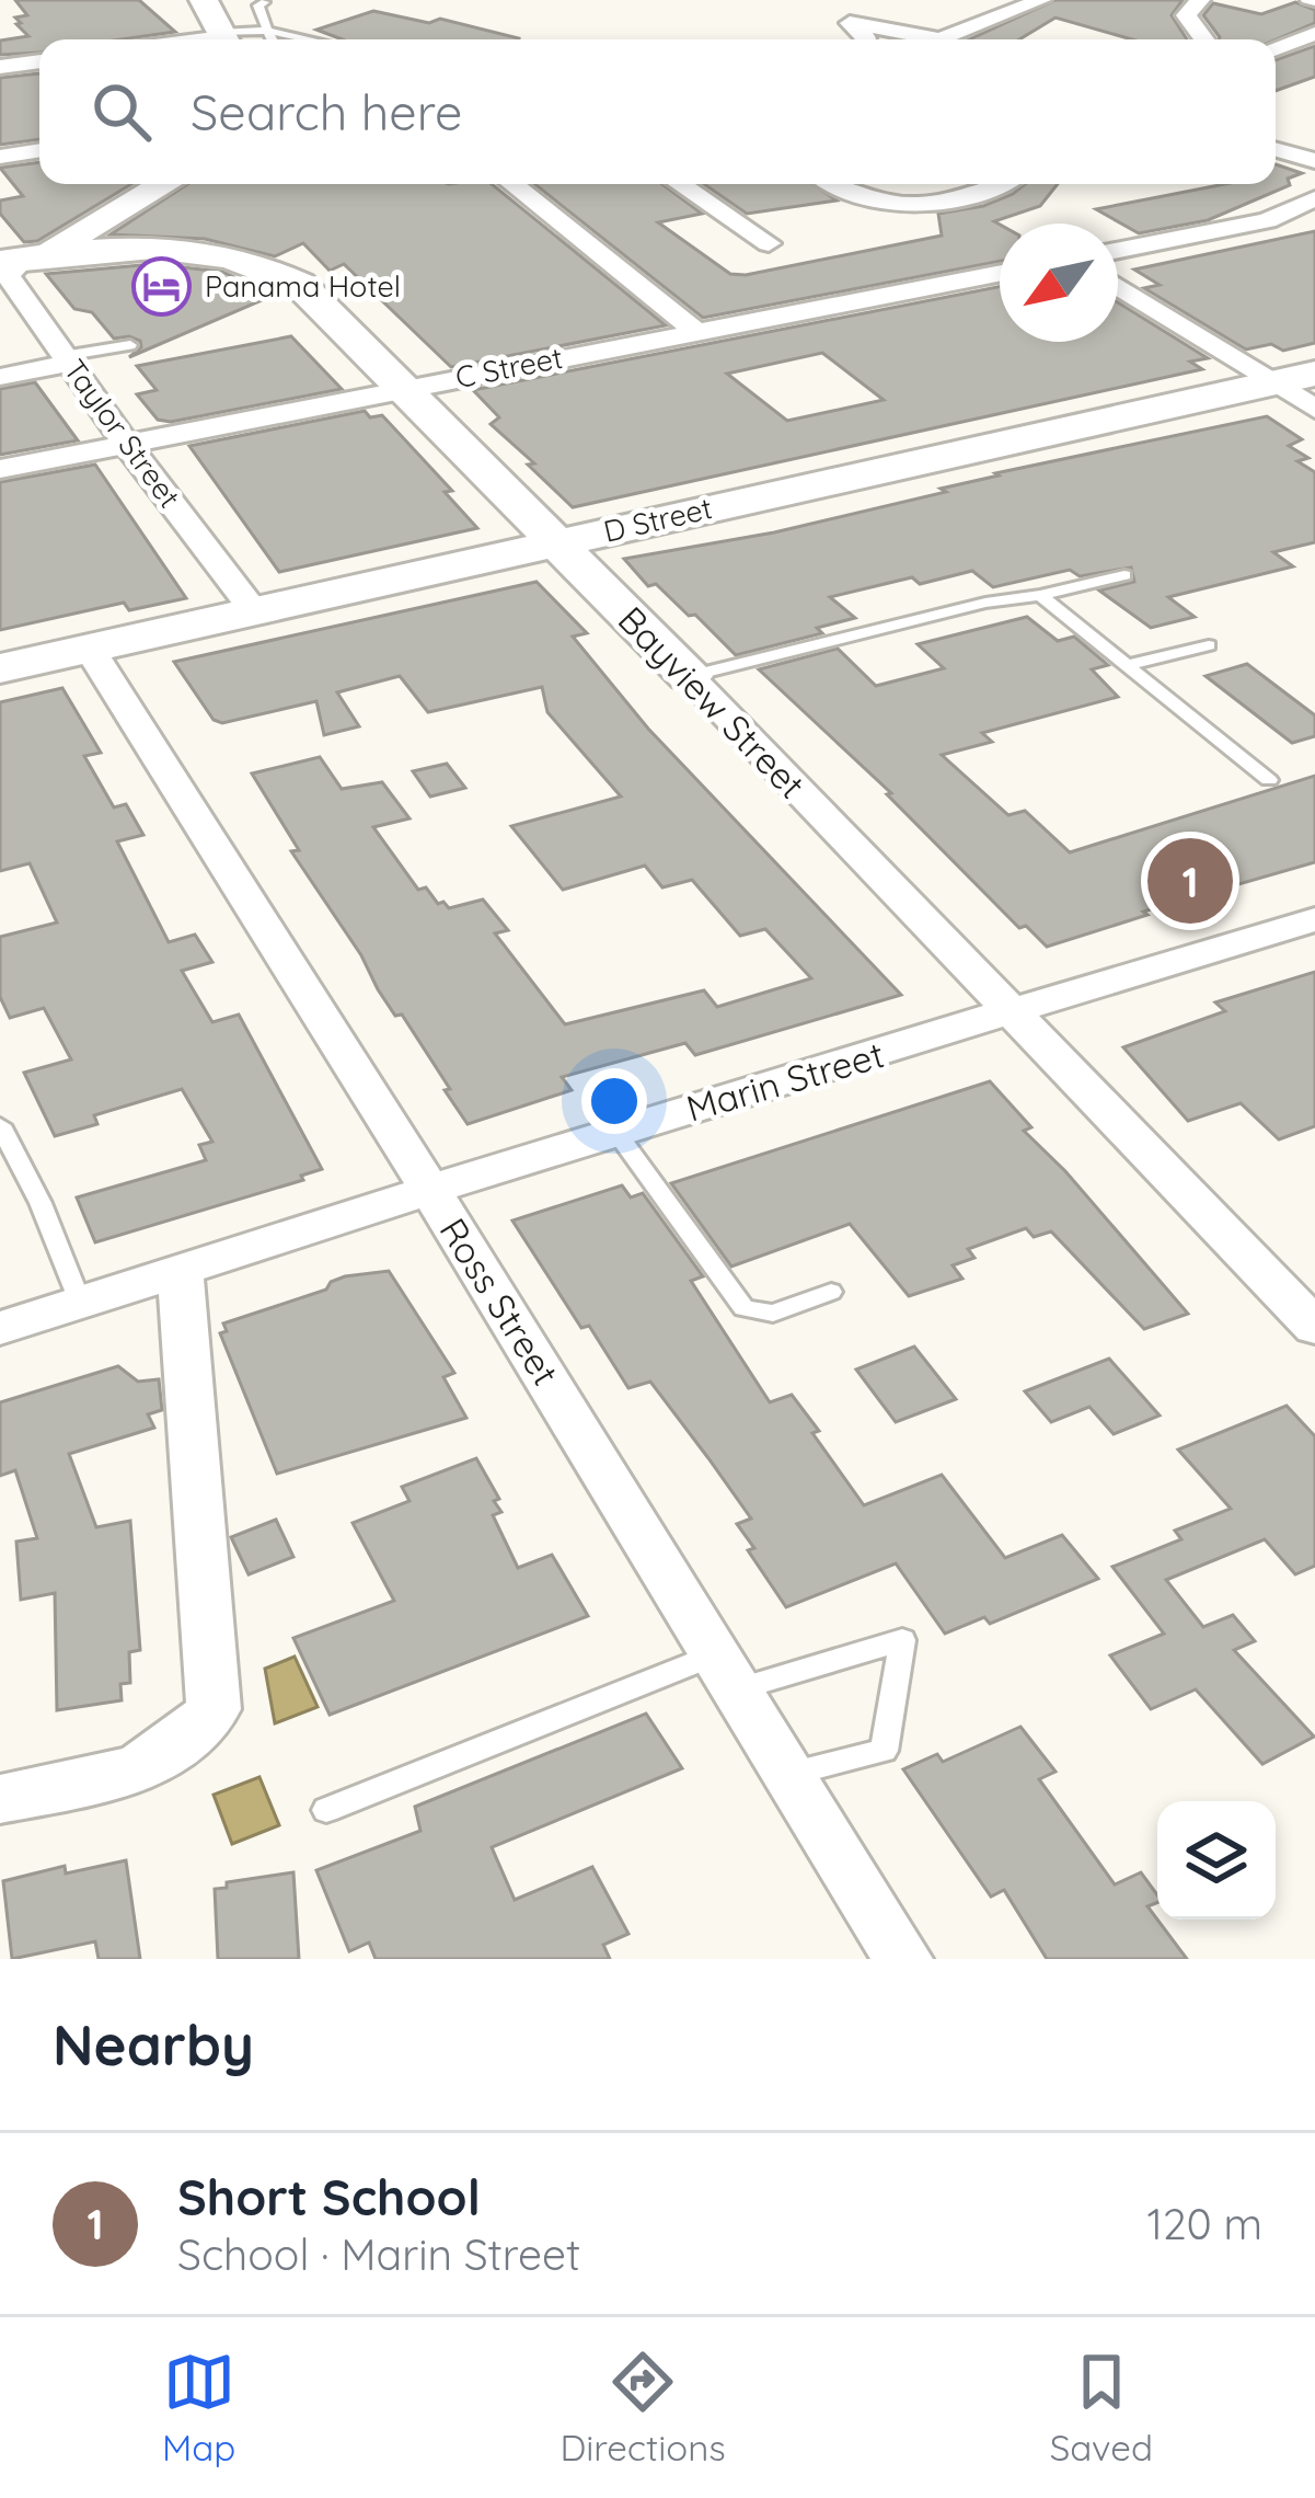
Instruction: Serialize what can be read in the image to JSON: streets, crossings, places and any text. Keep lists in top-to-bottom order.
{
  "streets": {
    "street": [
      "C Street",
      "Taylor Street",
      "D Street",
      "Bayview Street",
      "Marin Street",
      "Ross Street"
    ]
  },
  "crossings": [
    ["C Street", "Taylor Street"],
    ["C Street", "Bayview Street"],
    ["Taylor Street", "D Street"],
    ["Taylor Street", "Bayview Street"],
    ["D Street", "Bayview Street"],
    ["D Street", "Ross Street"],
    ["Bayview Street", "Marin Street"],
    ["Marin Street", "Ross Street"]
  ],
  "places": {
    "hotel": ["Panama Hotel"]
  },
  "north": "bottom left",
  "page": {
    "search": "Search here",
    "pins": "1",
    "heading": "Nearby",
    "list": [
      {
        "mark": "1",
        "name": "Short School",
        "note": "School · Marin Street",
        "value": "120 m"
      }
    ],
    "nav": ["Map", "Directions", "Saved"]
  }
}
